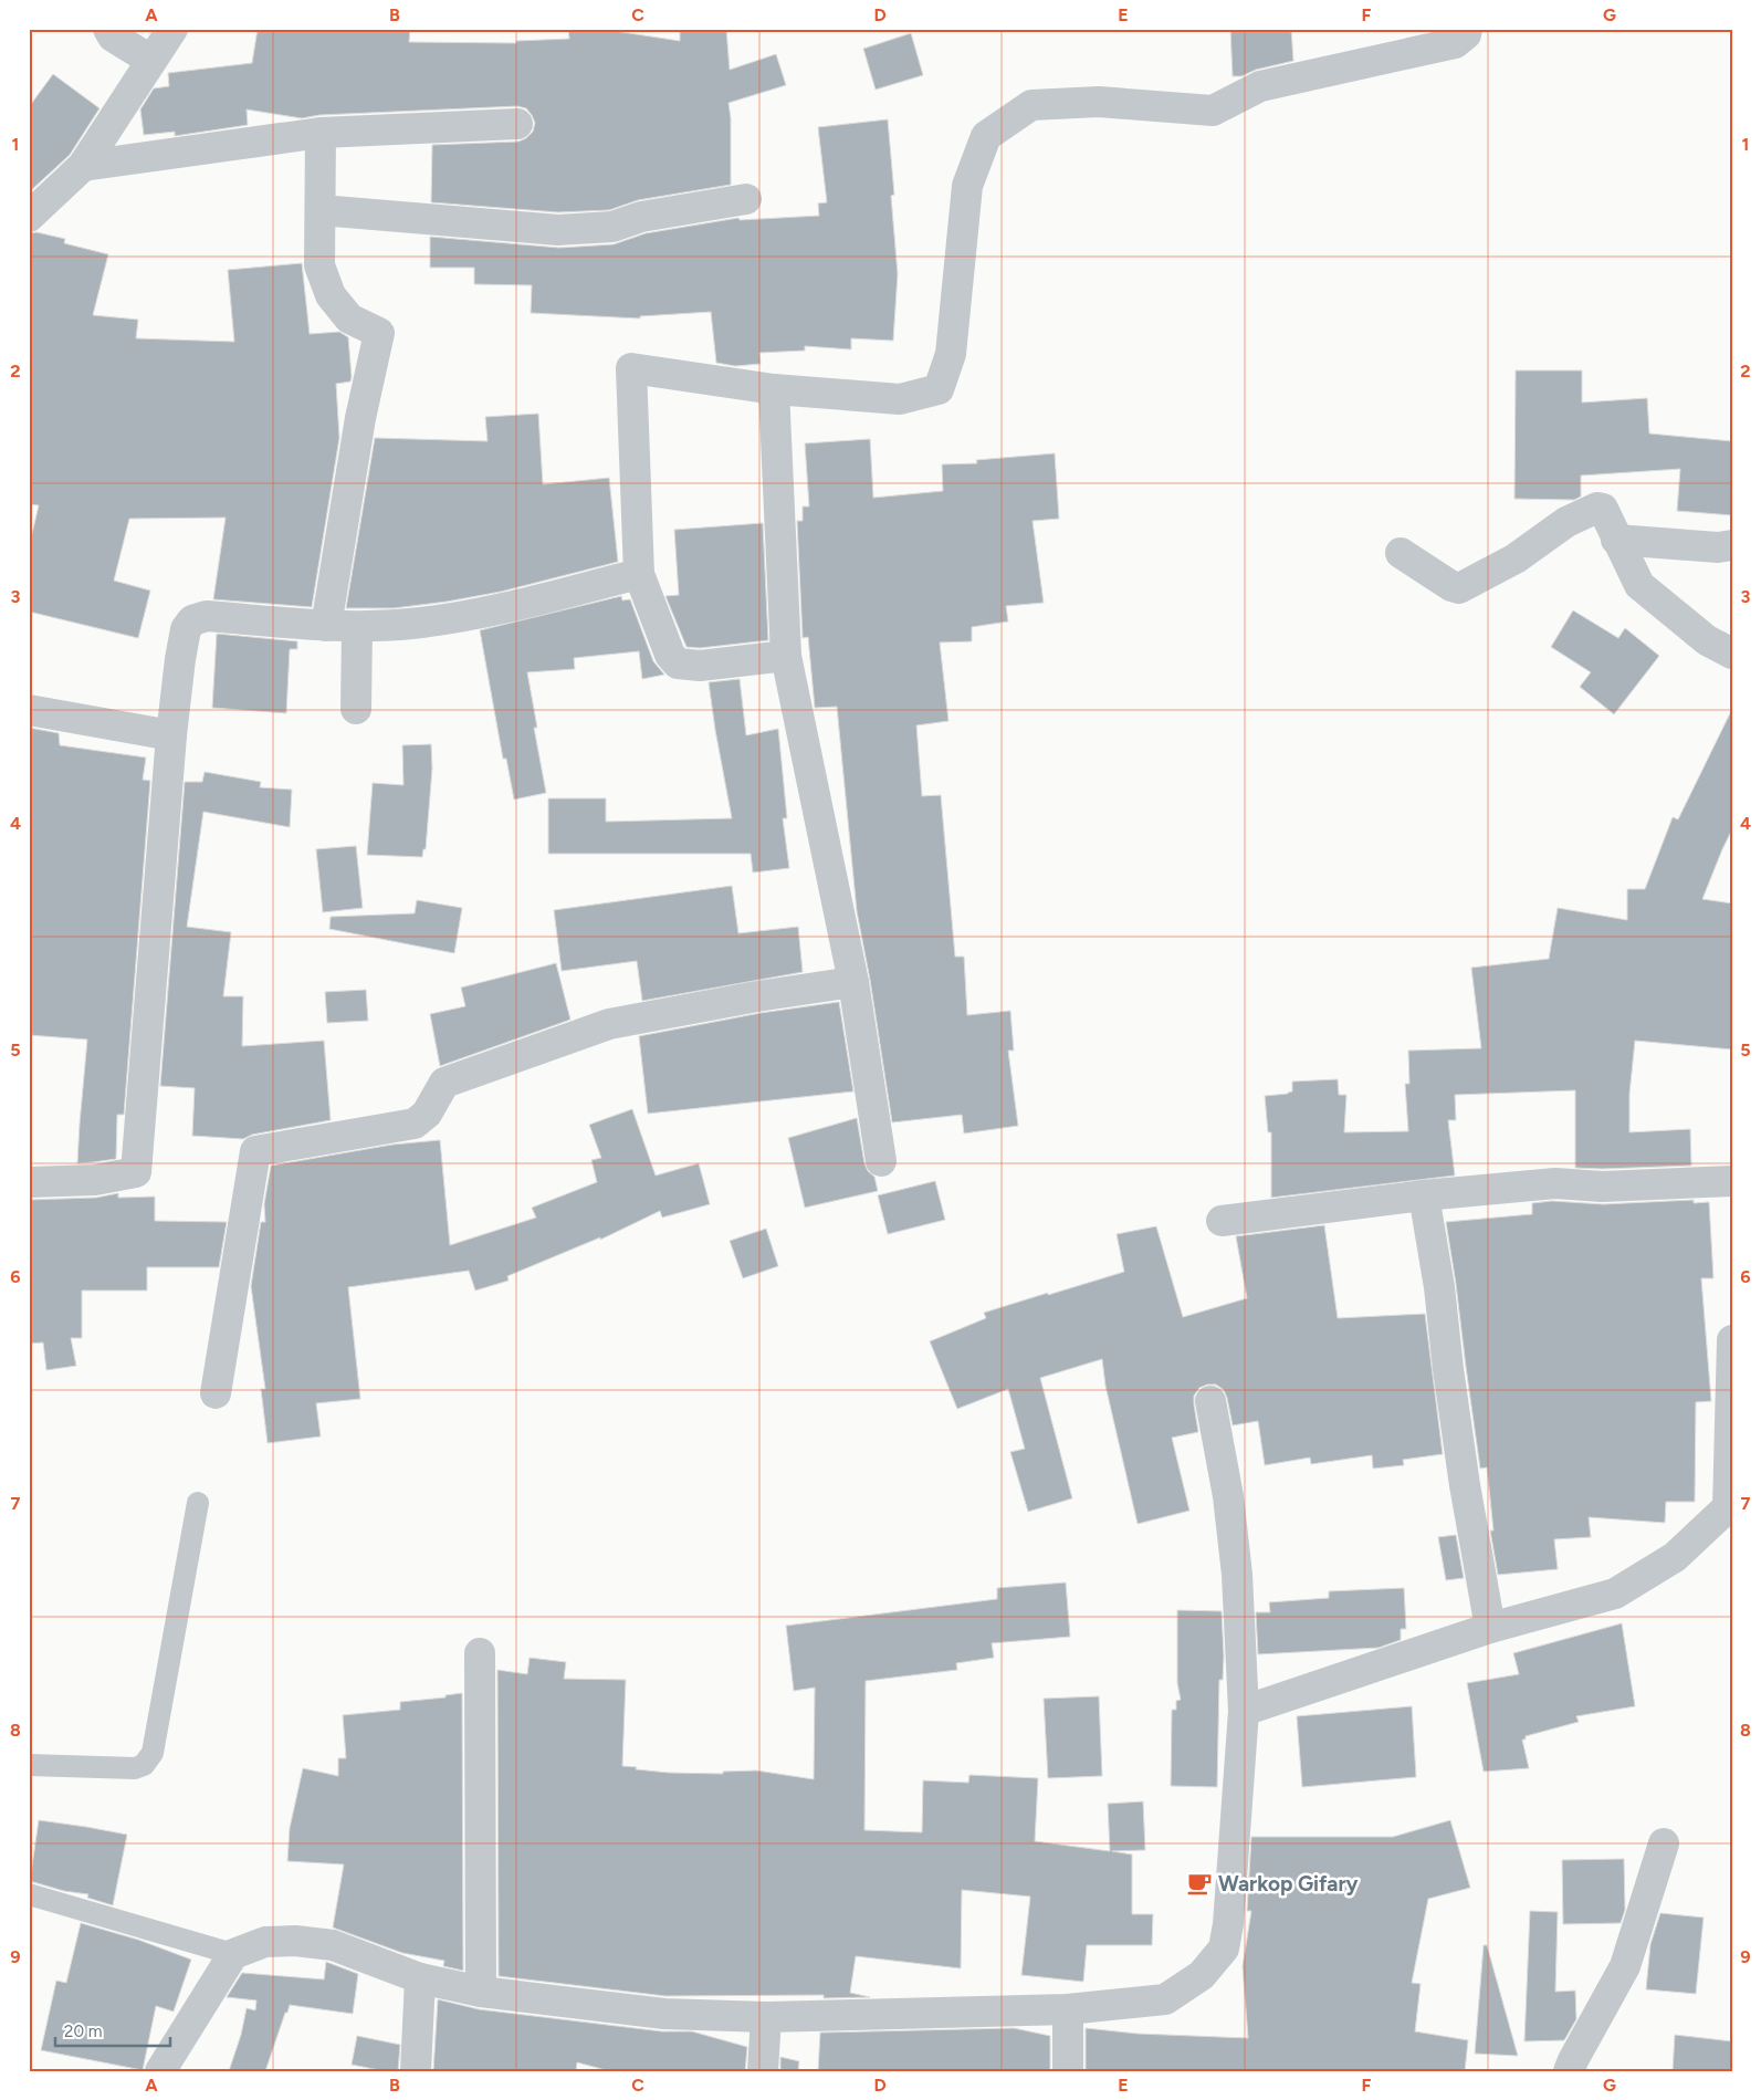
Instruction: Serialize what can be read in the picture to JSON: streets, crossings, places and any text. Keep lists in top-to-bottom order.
{
  "places": {
    "cafe": ["Warkop Gifary"]
  },
  "scale_bar": "20 m",
  "grid": {
    "columns": [
      "A",
      "B",
      "C",
      "D",
      "E",
      "F",
      "G"
    ],
    "rows": [
      "1",
      "2",
      "3",
      "4",
      "5",
      "6",
      "7",
      "8",
      "9"
    ]
  }
}
